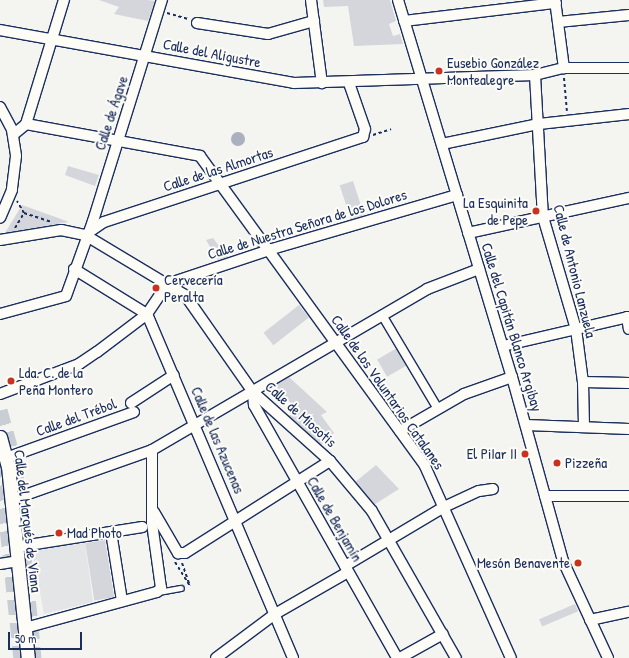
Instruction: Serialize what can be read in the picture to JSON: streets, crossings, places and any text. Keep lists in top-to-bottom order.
{
  "streets": {
    "street": [
      "Calle del Aligustre",
      "Calle de Ágave",
      "Calle de las Almortas",
      "Calle de Nuestra Señora de los Dolores",
      "Calle de Antonio Lanzuela",
      "Calle del Capitán Blanco Argibay",
      "Calle de los Voluntarios Catalanes",
      "Calle de Miosotis",
      "Calle del Trébol",
      "Calle de las Azucenas",
      "Calle de Benjamín",
      "Calle del Marqués de Viana"
    ]
  },
  "crossings": [
    ["Calle del Aligustre", "Calle de Ágave"],
    ["Calle del Aligustre", "Calle de Antonio Lanzuela"],
    ["Calle del Aligustre", "Calle del Capitán Blanco Argibay"],
    ["Calle de Ágave", "Calle de las Almortas"],
    ["Calle de Ágave", "Calle de los Voluntarios Catalanes"],
    ["Calle de Ágave", "Calle de Miosotis"],
    ["Calle de las Almortas", "Calle de los Voluntarios Catalanes"],
    ["Calle de las Almortas", "Calle de Miosotis"],
    ["Calle de Nuestra Señora de los Dolores", "Calle del Capitán Blanco Argibay"],
    ["Calle de Nuestra Señora de los Dolores", "Calle de los Voluntarios Catalanes"],
    ["Calle de Nuestra Señora de los Dolores", "Calle de Miosotis"],
    ["Calle de Miosotis", "Calle de Benjamín"],
    ["Calle del Trébol", "Calle de las Azucenas"],
    ["Calle del Trébol", "Calle del Marqués de Viana"]
  ],
  "places": [
    "Eusebio González Montealegre",
    "La Esquinita de Pepe",
    "Cervecería Peralta",
    "Lda. C. de la Peña Montero",
    "El PiIar II",
    "Pizzeña",
    "Mad Photo",
    "Mesón Benavente"
  ],
  "scale_bar": "50 m"
}
